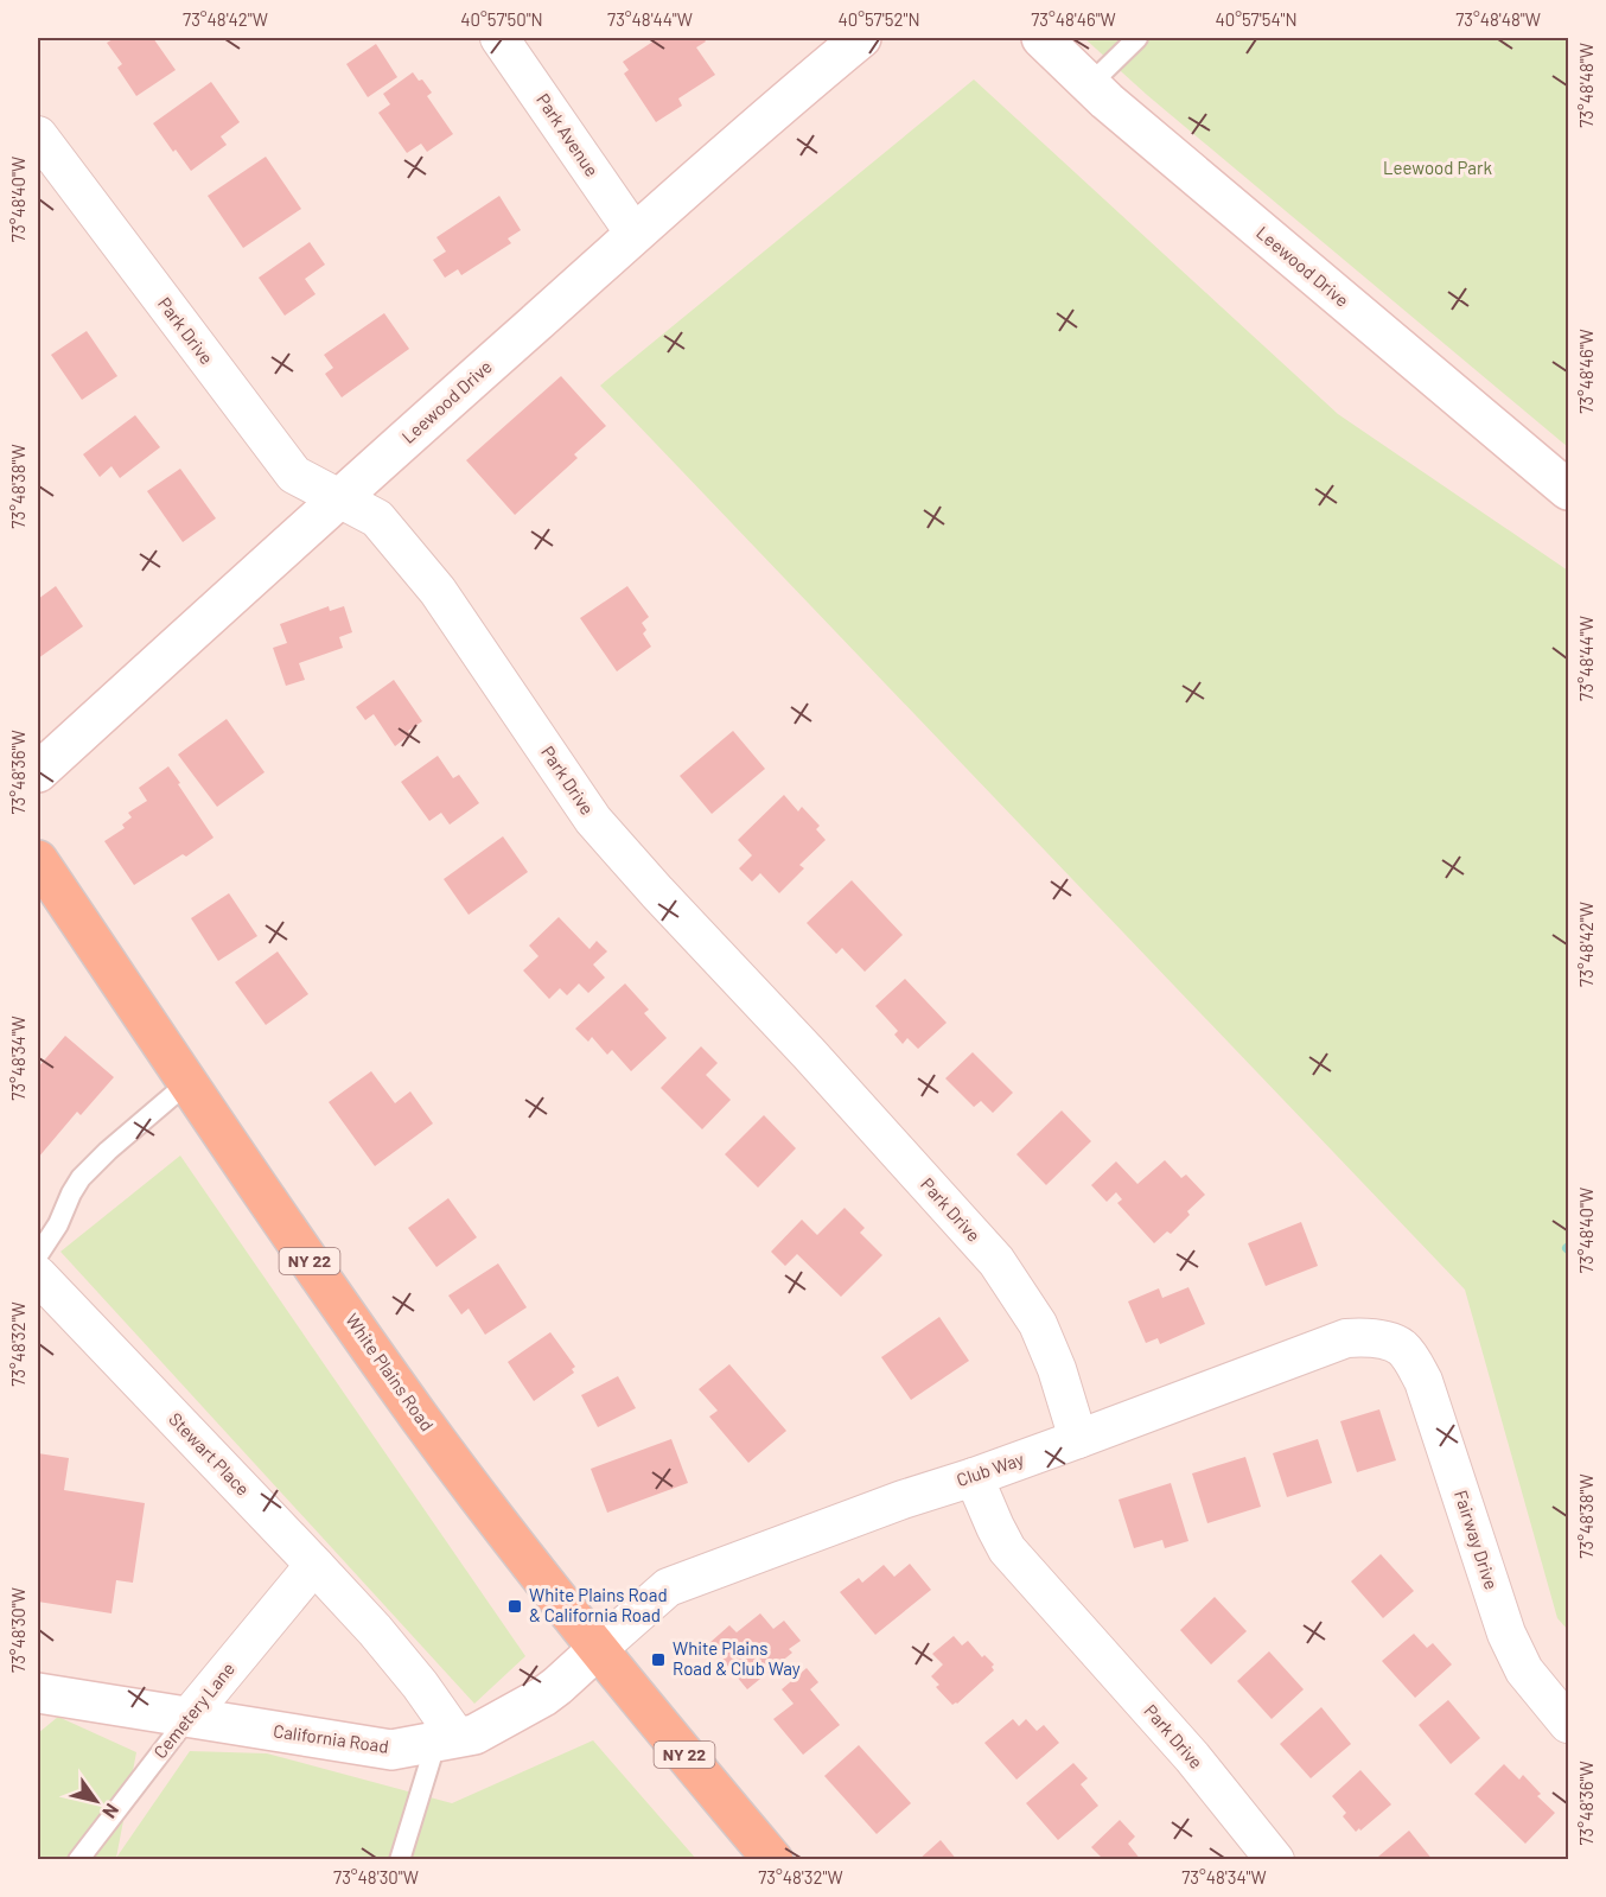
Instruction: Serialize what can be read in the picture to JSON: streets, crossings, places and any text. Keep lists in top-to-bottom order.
{
  "streets": {
    "main road": ["NY 22", "White Plains Road"],
    "street": [
      "Park Avenue",
      "Leewood Drive",
      "Park Drive",
      "Stewart Place",
      "Club Way",
      "Fairway Drive",
      "Cemetery Lane",
      "California Road"
    ]
  },
  "crossings": [
    ["Park Avenue", "Leewood Drive"],
    ["Leewood Drive", "Park Drive"],
    ["Park Drive", "Club Way"],
    ["White Plains Road", "Club Way"],
    ["White Plains Road", "California Road"],
    ["Stewart Place", "Cemetery Lane"],
    ["Stewart Place", "California Road"],
    ["Club Way", "Fairway Drive"],
    ["Club Way", "California Road"],
    ["Cemetery Lane", "California Road"]
  ],
  "parks": ["Leewood Park"],
  "places": {
    "transit": ["White Plains Road & California Road", "White Plains Road & Club Way"]
  },
  "north": "bottom right",
  "coordinates": [
    "73°48'42\"W",
    "40°57'50\"N",
    "73°48'44\"W",
    "40°57'52\"N",
    "73°48'46\"W",
    "40°57'54\"N",
    "73°48'48\"W",
    "73°48'40\"W",
    "73°48'38\"W",
    "73°48'36\"W",
    "73°48'34\"W",
    "73°48'32\"W",
    "73°48'30\"W"
  ]
}
